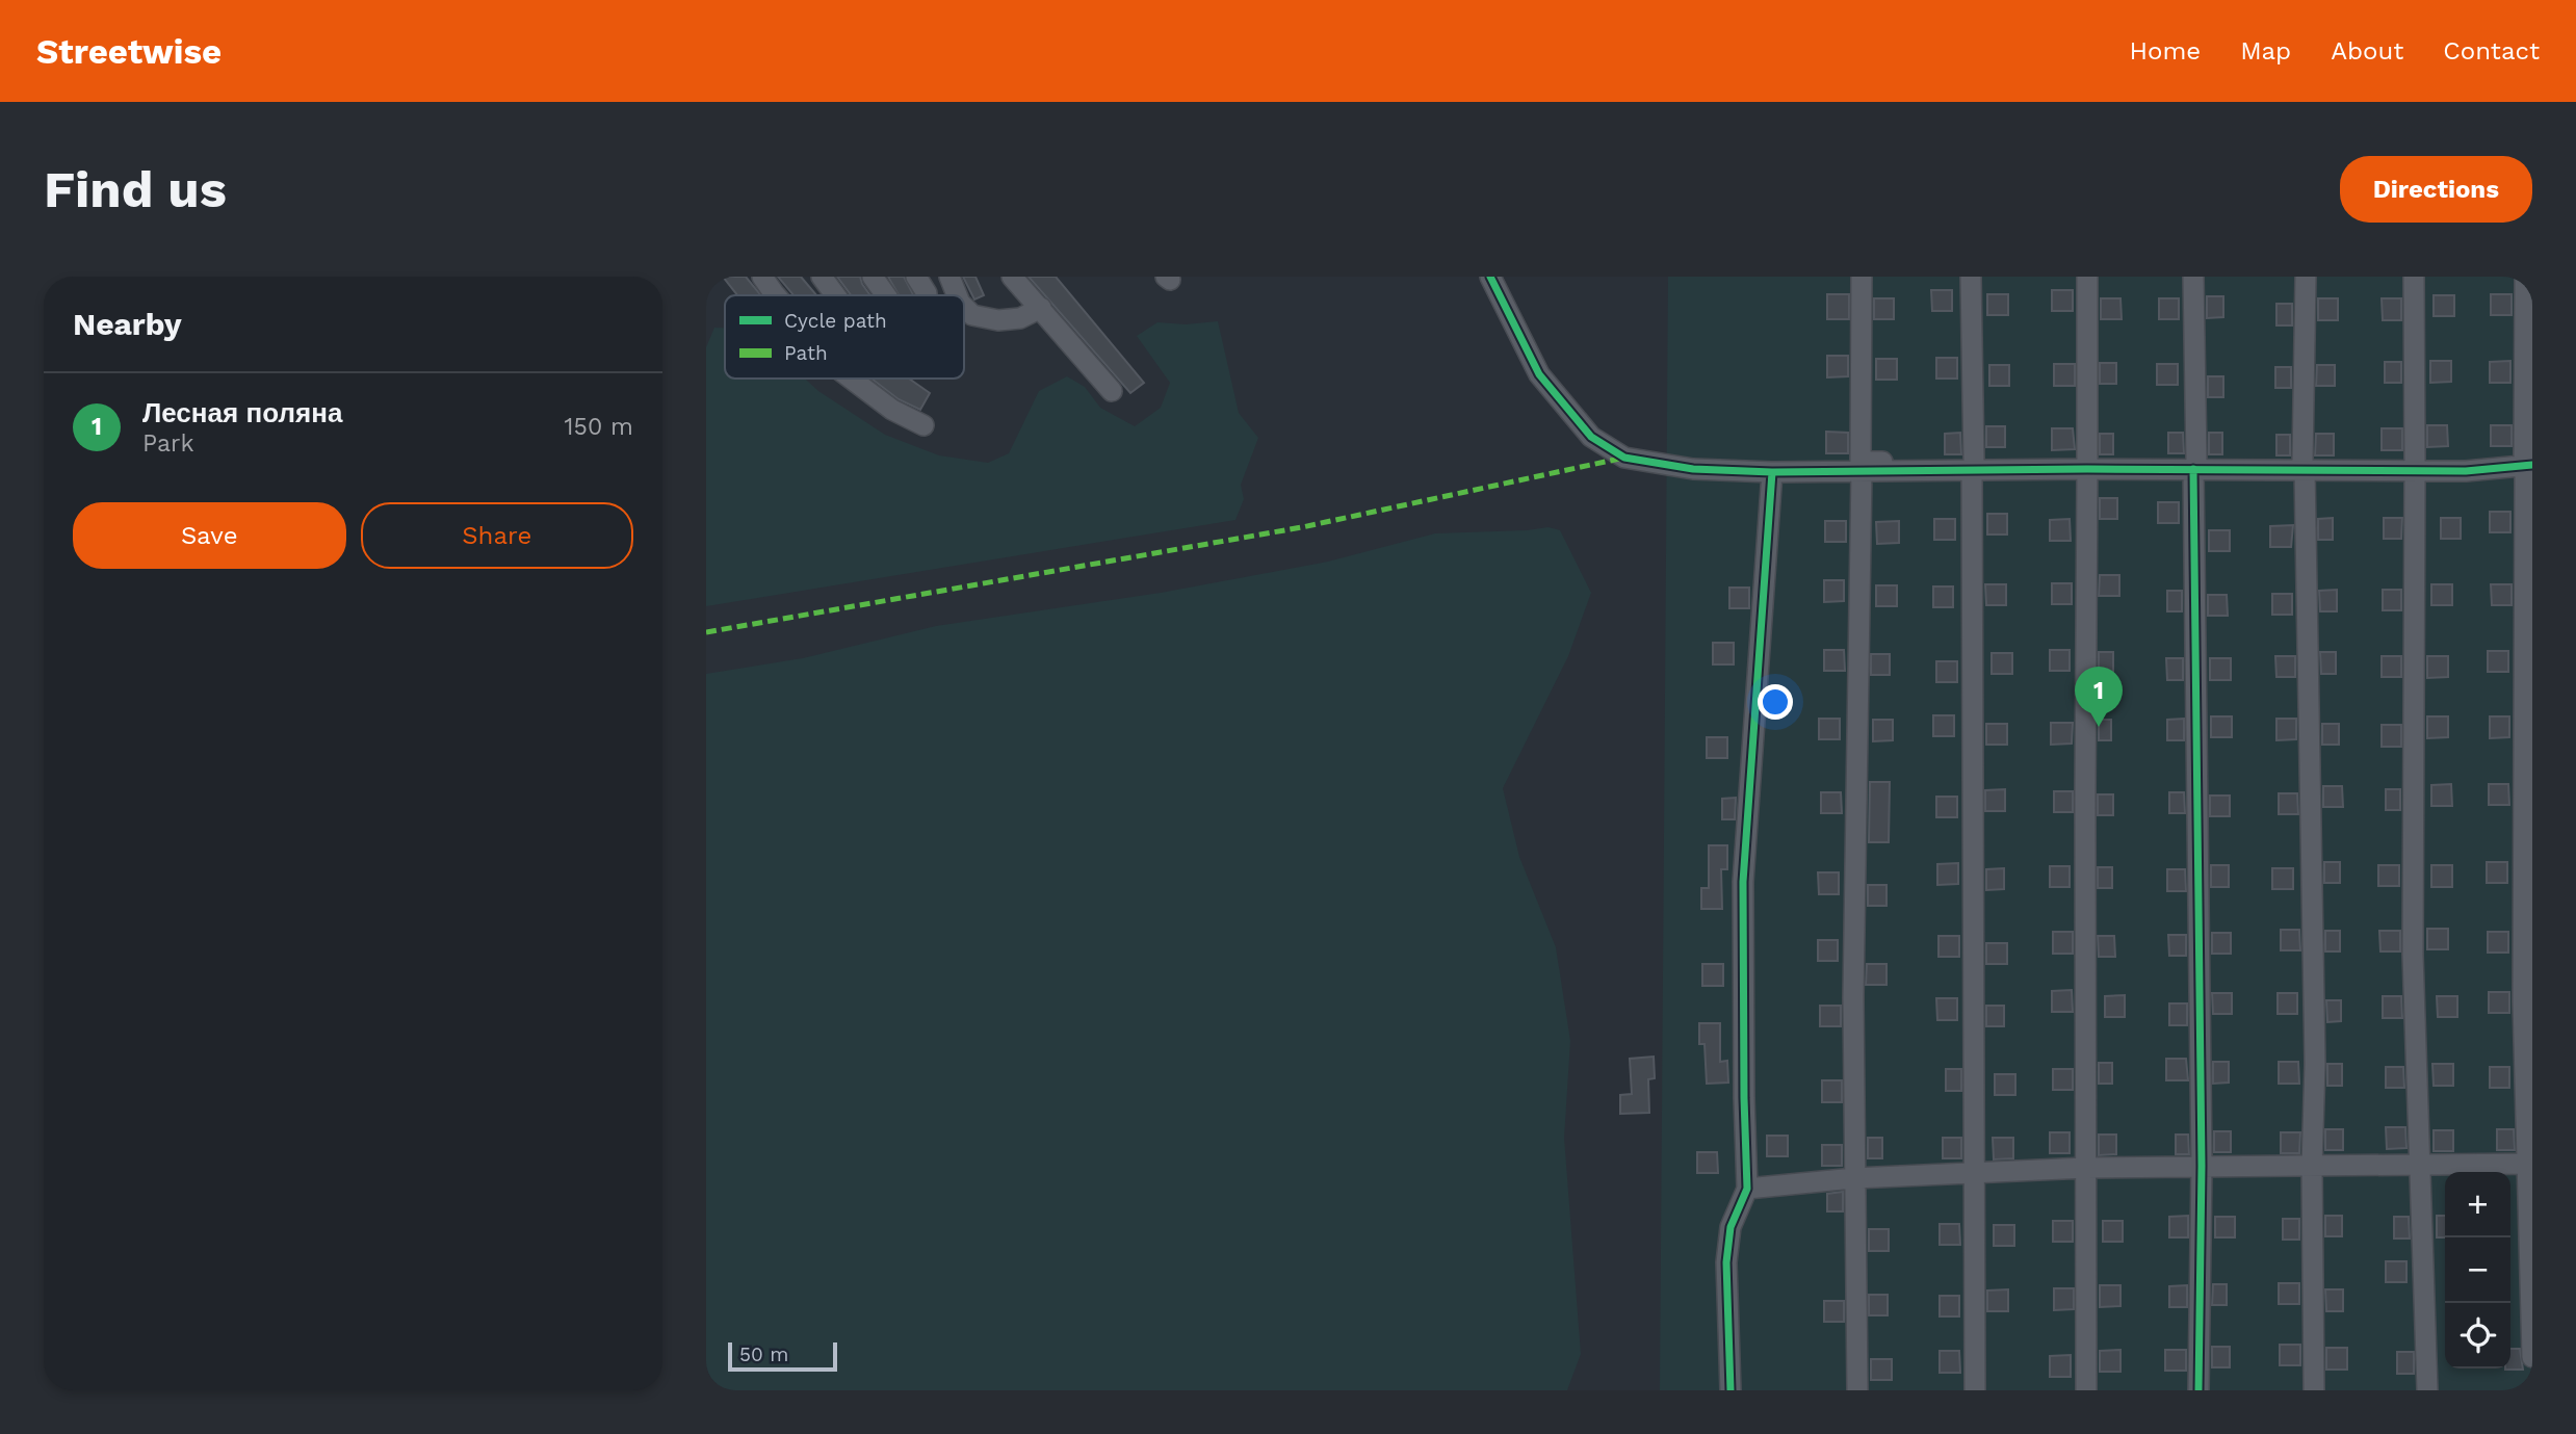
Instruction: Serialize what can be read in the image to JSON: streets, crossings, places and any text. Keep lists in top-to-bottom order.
{
  "legend": ["Cycle path", "Path"],
  "scale_bar": "50 m",
  "page": {
    "header": "Streetwise",
    "nav": [
      "Home",
      "Map",
      "About",
      "Contact"
    ],
    "buttons": [
      "Directions",
      ["Save", "Share"]
    ],
    "title": "Find us",
    "heading": "Nearby",
    "list": [
      {
        "mark": "1",
        "name": "Лесная поляна",
        "note": "Park",
        "value": "150 m"
      }
    ],
    "pins": "1",
    "map_buttons": ["+", "−"],
    "scale": "50 m"
  }
}
